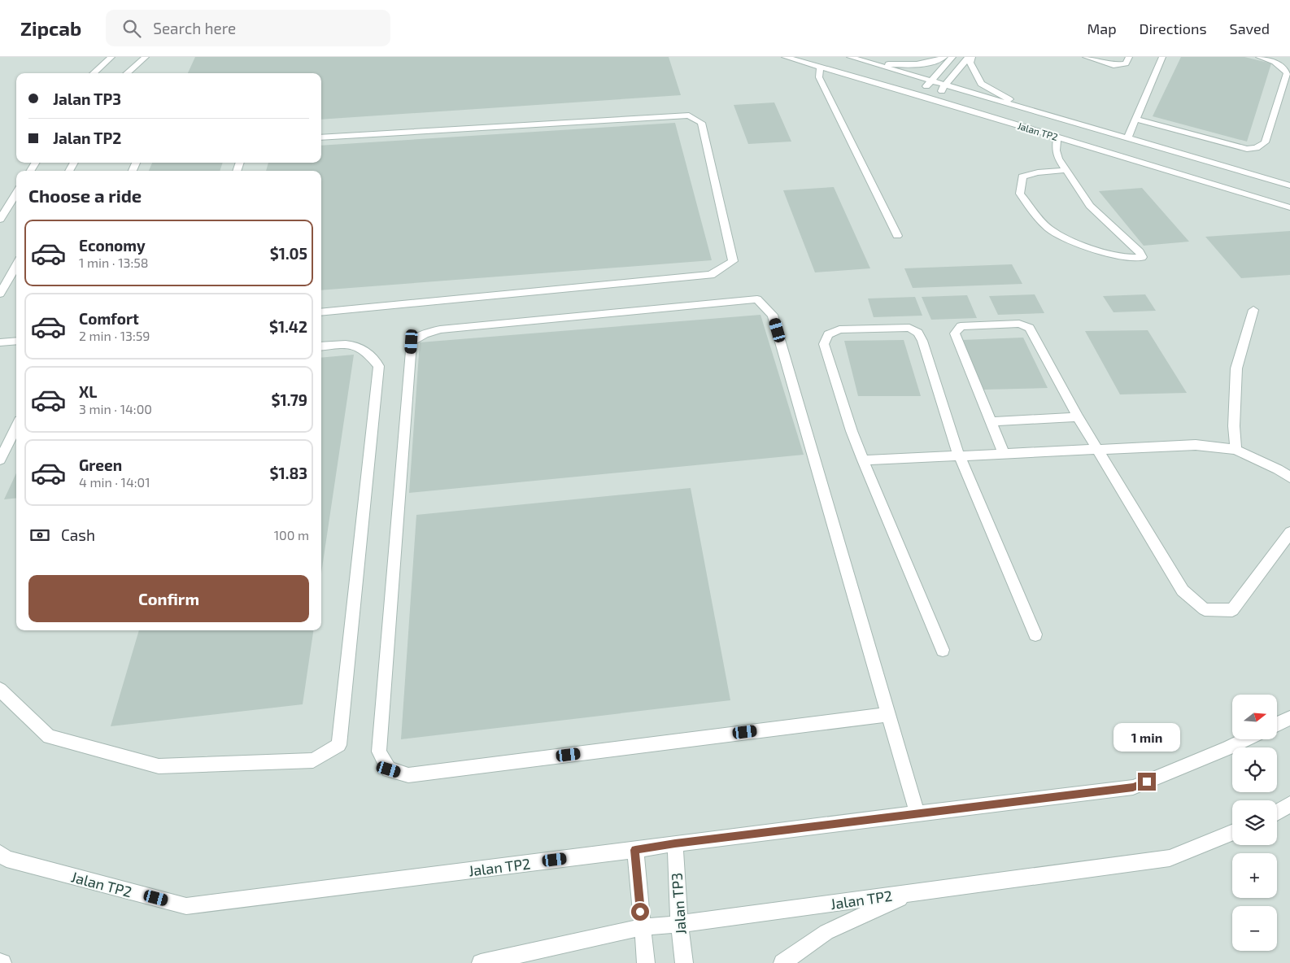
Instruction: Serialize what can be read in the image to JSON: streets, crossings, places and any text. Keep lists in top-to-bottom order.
{
  "streets": {
    "street": ["Jalan TP2", "Jalan TP3"]
  },
  "crossings": [
    ["Jalan TP2", "Jalan TP3"]
  ],
  "north": "right",
  "page": {
    "header": "Zipcab",
    "search": "Search here",
    "nav": ["Map", "Directions", "Saved"],
    "banner": ["Jalan TP3", "Jalan TP2"],
    "heading": "Choose a ride",
    "list": [
      {
        "name": "Economy",
        "note": "1 min · 13:58",
        "value": "$1.05"
      },
      {
        "name": "Comfort",
        "note": "2 min · 13:59",
        "value": "$1.42"
      },
      {
        "name": "XL",
        "note": "3 min · 14:00",
        "value": "$1.79"
      },
      {
        "name": "Green",
        "note": "4 min · 14:01",
        "value": "$1.83"
      }
    ],
    "pay": ["Cash", "100 m"],
    "buttons": "Confirm",
    "map_buttons": ["+", "−"],
    "bubble": "1 min"
  }
}
